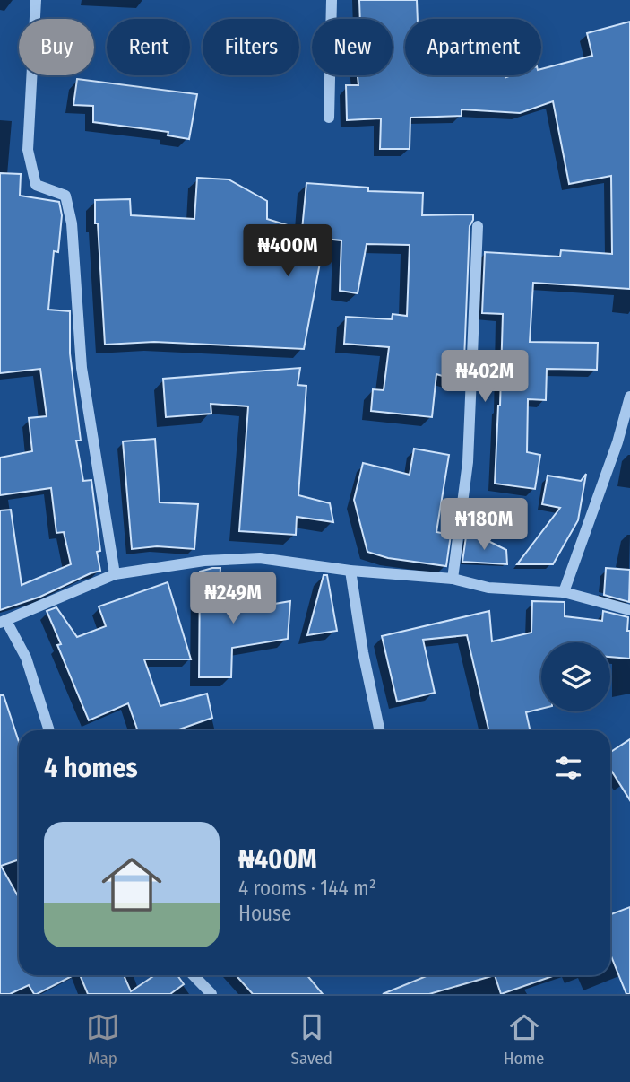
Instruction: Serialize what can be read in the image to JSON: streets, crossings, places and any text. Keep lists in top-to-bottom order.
{
  "page": {
    "chip": [
      "Buy",
      "Rent",
      "Filters",
      "New",
      "Apartment"
    ],
    "price": [
      "₦400M",
      "₦402M",
      "₦180M",
      "₦249M"
    ],
    "heading": "4 homes",
    "list": [
      {
        "name": "₦400M",
        "note": "4 rooms · 144 m² · House"
      }
    ],
    "tabs": ["Map", "Saved", "Home"]
  }
}
